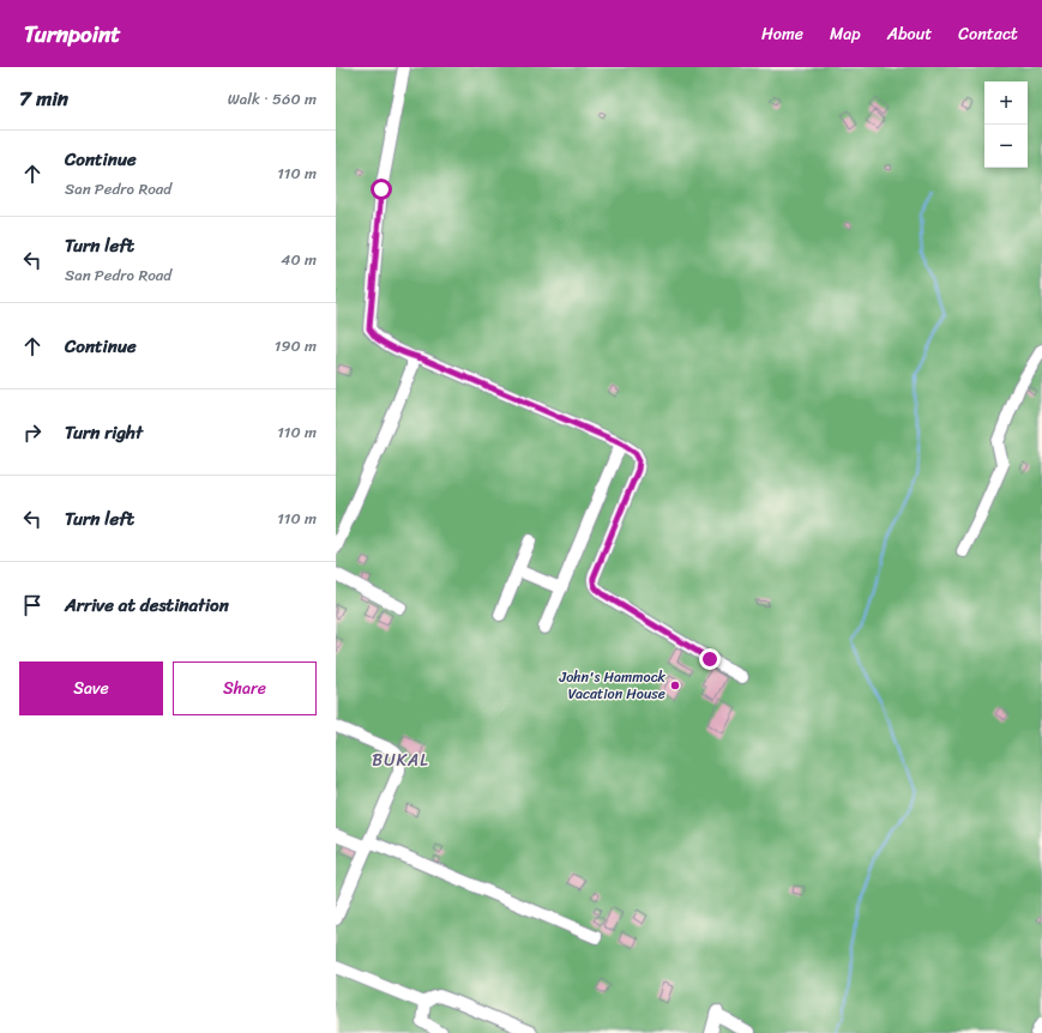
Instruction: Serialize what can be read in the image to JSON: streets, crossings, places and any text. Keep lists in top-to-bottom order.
{
  "districts": ["BUKAL"],
  "places": ["John's Hammock Vacation House"],
  "page": {
    "header": "Turnpoint",
    "nav": [
      "Home",
      "Map",
      "About",
      "Contact"
    ],
    "heading": ["7 min", "Walk · 560 m"],
    "map_buttons": ["+", "−"],
    "list": [
      ["Continue", "San Pedro Road", "110 m"],
      ["Turn left", "San Pedro Road", "40 m"],
      ["Continue", "190 m"],
      ["Turn right", "110 m"],
      ["Turn left", "110 m"],
      "Arrive at destination"
    ],
    "buttons": ["Save", "Share"]
  }
}
